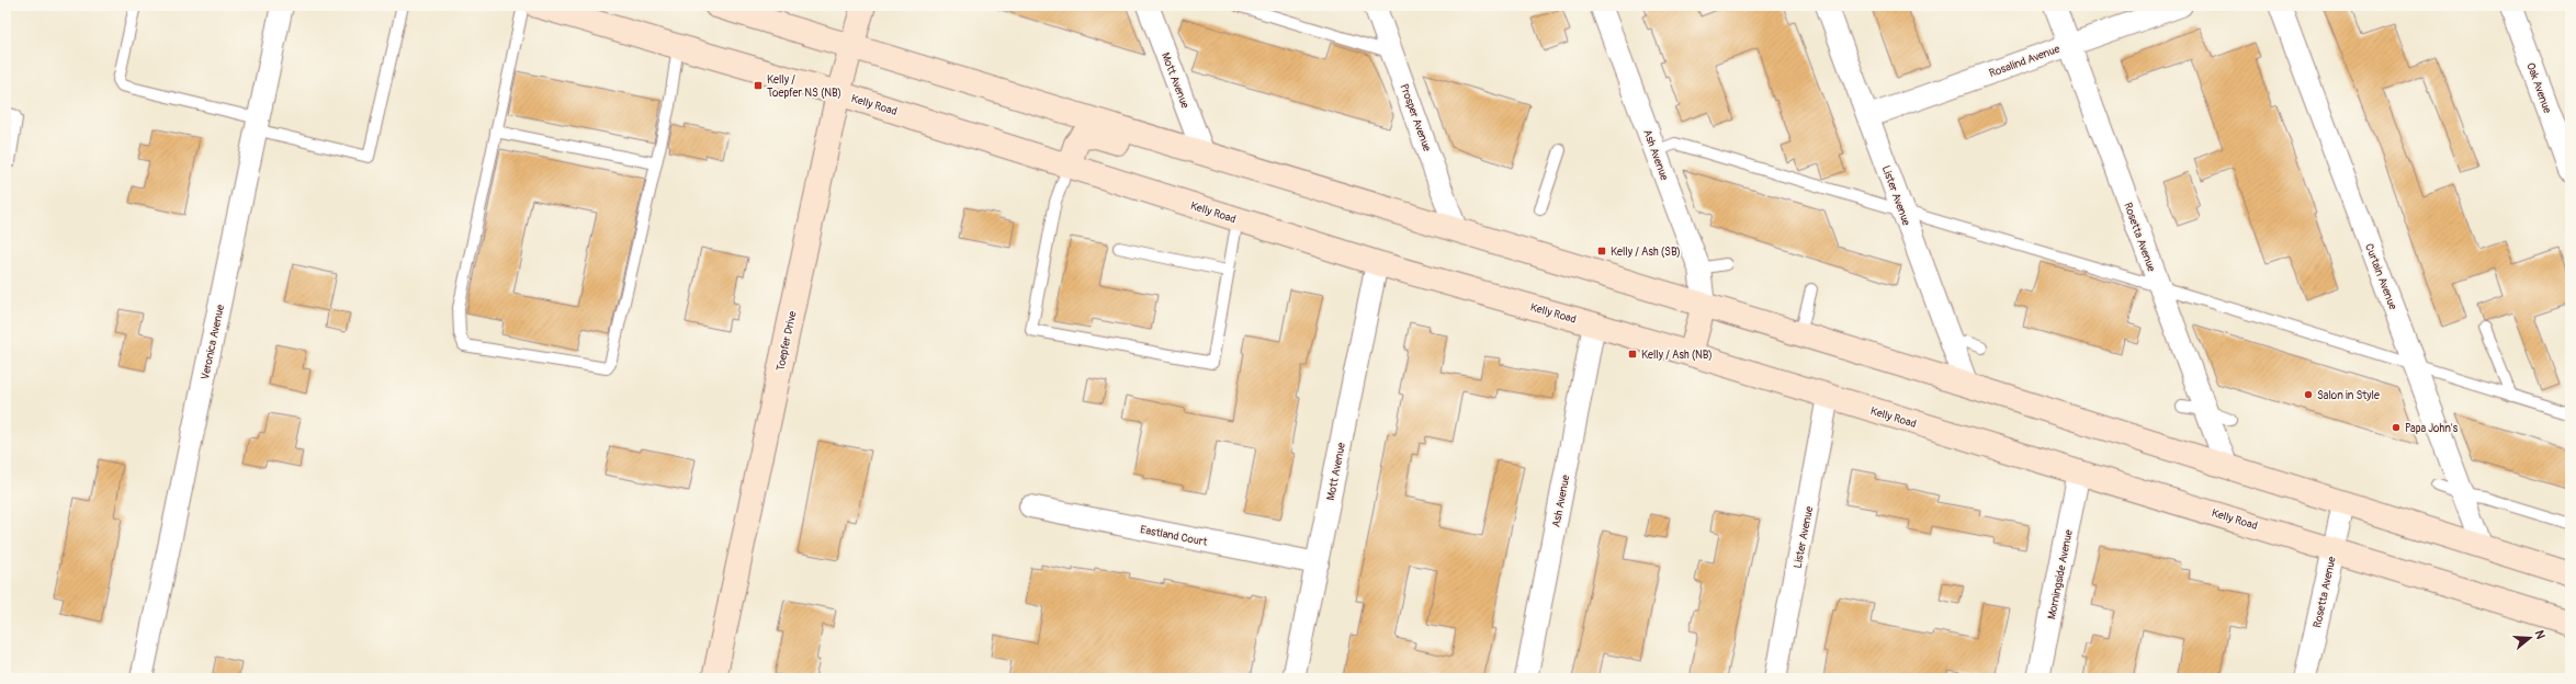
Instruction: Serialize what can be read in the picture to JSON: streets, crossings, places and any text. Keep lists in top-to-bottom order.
{
  "streets": {
    "street": [
      "Rosalind Avenue",
      "Mott Avenue",
      "Oak Avenue",
      "Kelly Road",
      "Prosper Avenue",
      "Ash Avenue",
      "Lister Avenue",
      "Rosetta Avenue",
      "Curtain Avenue",
      "Toepfer Drive",
      "Veronica Avenue",
      "Eastland Court",
      "Morningside Avenue"
    ]
  },
  "crossings": [
    ["Rosalind Avenue", "Lister Avenue"],
    ["Rosalind Avenue", "Rosetta Avenue"],
    ["Mott Avenue", "Kelly Road"],
    ["Mott Avenue", "Eastland Court"],
    ["Kelly Road", "Ash Avenue"],
    ["Kelly Road", "Lister Avenue"],
    ["Kelly Road", "Rosetta Avenue"],
    ["Kelly Road", "Toepfer Drive"],
    ["Kelly Road", "Morningside Avenue"]
  ],
  "places": {
    "transit": ["Kelly / Toepfer NS (NB)", "Kelly / Ash (SB)", "Kelly / Ash (NB)"],
    "other": ["Salon in Style", "Papa John's"]
  },
  "north": "right"
}
